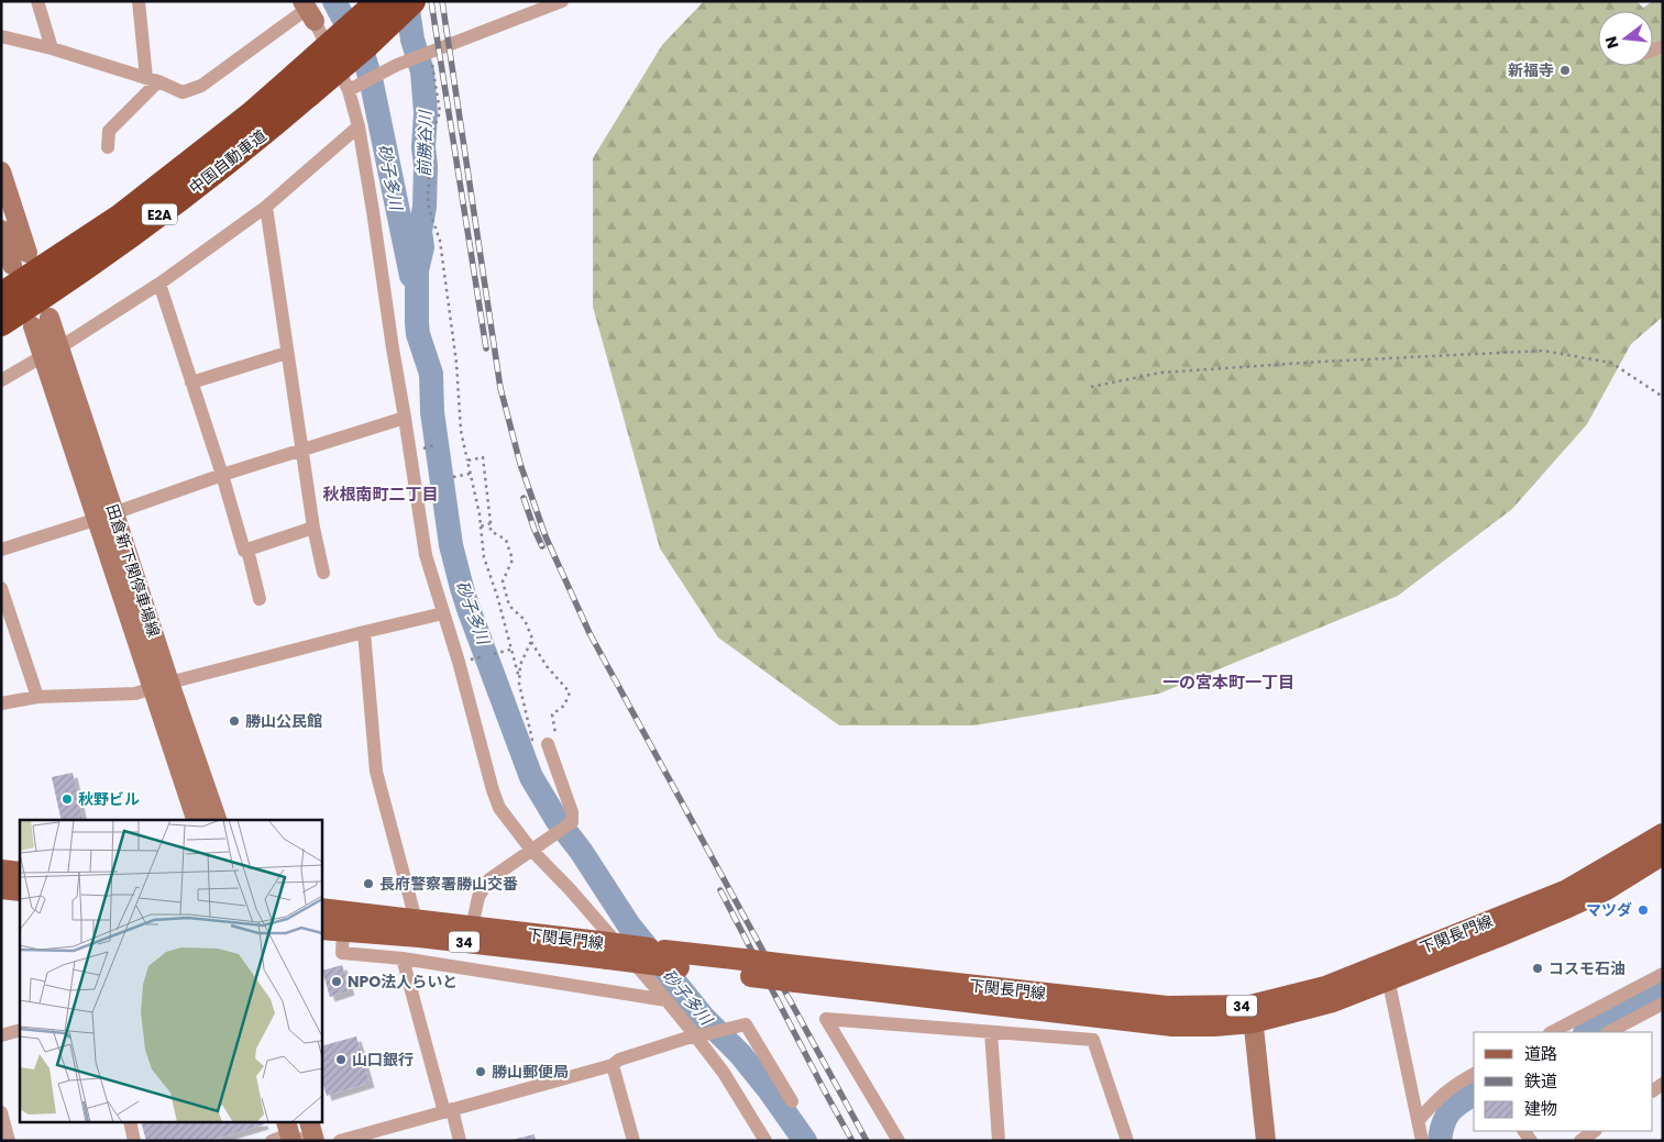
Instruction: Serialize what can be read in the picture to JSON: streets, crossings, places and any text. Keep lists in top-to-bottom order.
{
  "streets": {
    "highway": ["中国自動車道", "E2A"],
    "main road": ["田倉新下関停車場線", "下関長門線", "34"]
  },
  "districts": ["秋根南町二丁目", "一の宮本町一丁目"],
  "water": ["前勝谷川", "砂子多川"],
  "places": [
    "新福寺",
    "勝山公民館",
    "秋野ビル",
    "長府警察署勝山交番",
    "マツダ",
    "コスモ石油",
    "NPO法人らいと",
    "山口銀行",
    "勝山郵便局"
  ],
  "legend": ["道路", "鉄道", "建物"],
  "north": "left"
}
